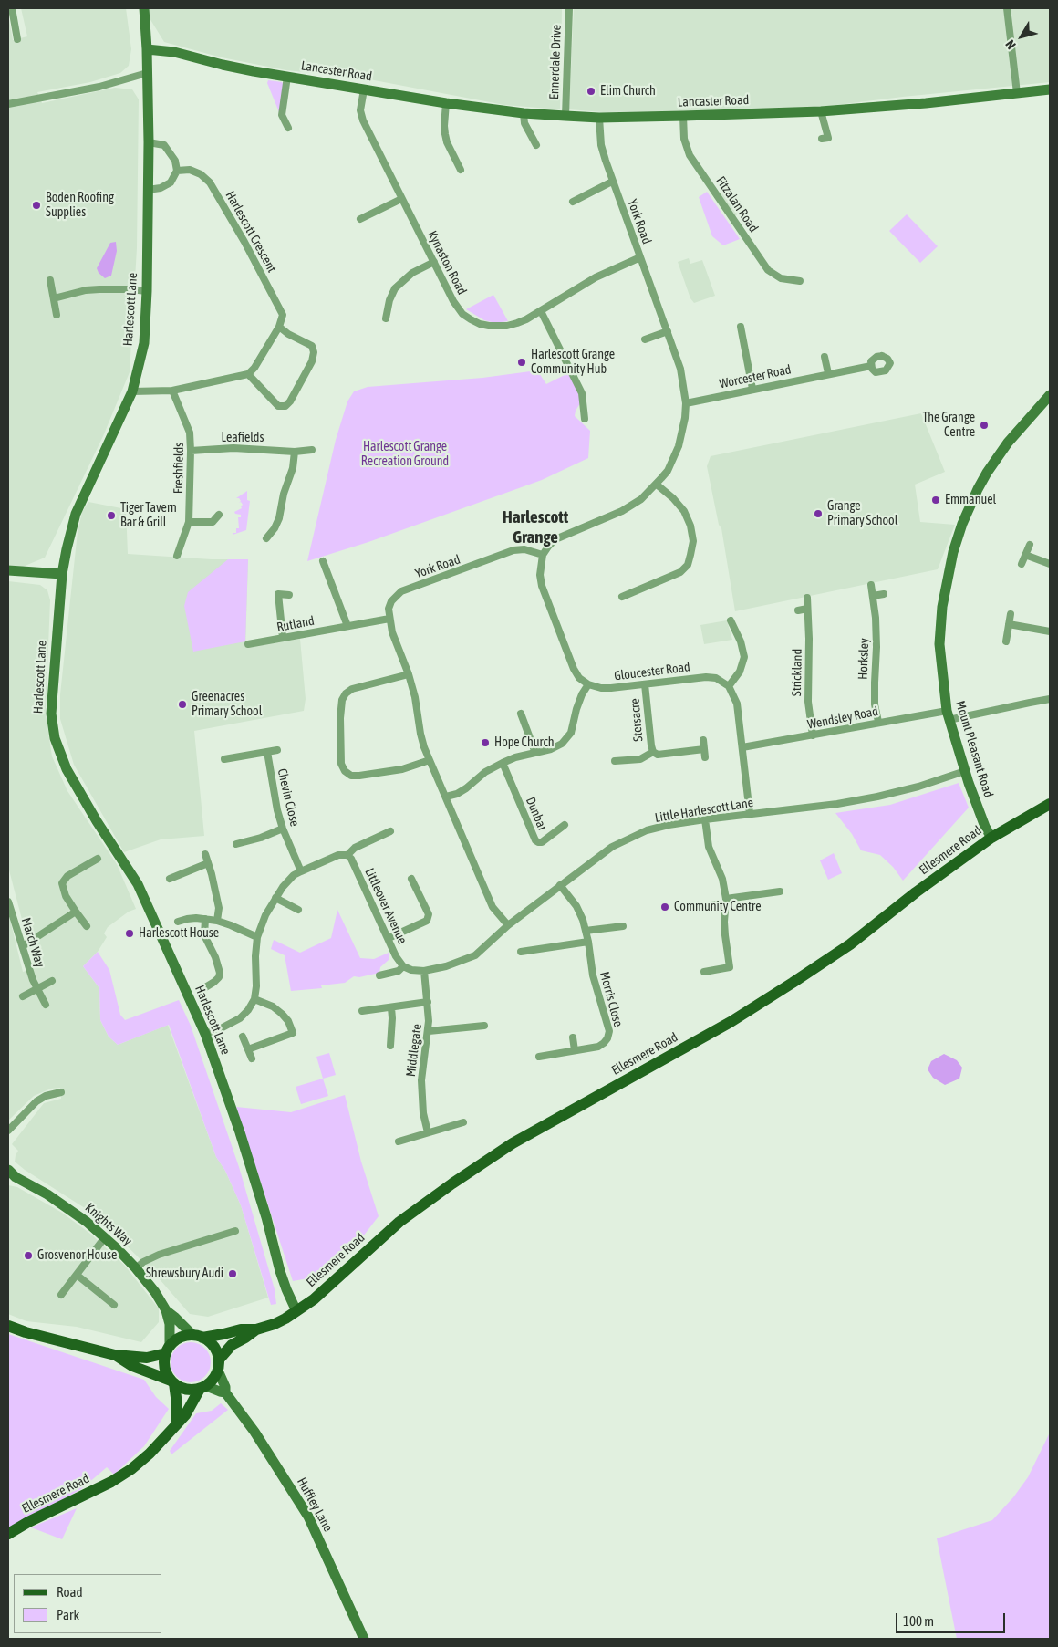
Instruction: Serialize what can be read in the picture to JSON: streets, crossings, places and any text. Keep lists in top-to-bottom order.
{
  "streets": {
    "main road": ["Ellesmere Road"],
    "street": [
      "Ennerdale Drive",
      "Lancaster Road",
      "Fitzalan Road",
      "York Road",
      "Harlescott Crescent",
      "Kynaston Road",
      "Harlescott Lane",
      "Worcester Road",
      "Leafields",
      "Freshfields",
      "Rutland",
      "Horksley",
      "Gloucester Road",
      "Strickland",
      "Wendsley Road",
      "Stersacre",
      "Mount Pleasant Road",
      "Chevin Close",
      "Little Harlescott Lane",
      "Dunbar",
      "Littleover Avenue",
      "March Way",
      "Morris Close",
      "Middlegate",
      "Knights Way",
      "Huffley Lane"
    ]
  },
  "crossings": [
    ["Ennerdale Drive", "Lancaster Road"],
    ["Lancaster Road", "Fitzalan Road"],
    ["Lancaster Road", "York Road"],
    ["Lancaster Road", "Kynaston Road"],
    ["Lancaster Road", "Harlescott Lane"],
    ["York Road", "Kynaston Road"],
    ["York Road", "Worcester Road"],
    ["York Road", "Rutland"],
    ["Harlescott Lane", "Ellesmere Road"],
    ["Leafields", "Freshfields"],
    ["Horksley", "Wendsley Road"],
    ["Gloucester Road", "Stersacre"],
    ["Strickland", "Wendsley Road"],
    ["Wendsley Road", "Mount Pleasant Road"],
    ["Mount Pleasant Road", "Little Harlescott Lane"],
    ["Mount Pleasant Road", "Ellesmere Road"],
    ["Little Harlescott Lane", "Littleover Avenue"],
    ["Little Harlescott Lane", "Morris Close"],
    ["Little Harlescott Lane", "Middlegate"],
    ["Ellesmere Road", "Knights Way"],
    ["Ellesmere Road", "Huffley Lane"],
    ["Knights Way", "Huffley Lane"]
  ],
  "districts": ["Harlescott Grange"],
  "parks": ["Harlescott Grange Recreation Ground"],
  "places": [
    "Elim Church",
    "Boden Roofing Supplies",
    "Harlescott Grange Community Hub",
    "The Grange Centre",
    "Emmanuel",
    "Grange Primary School",
    "Tiger Tavern Bar & Grill",
    "Greenacres Primary School",
    "Hope Church",
    "Community Centre",
    "Harlescott House",
    "Grosvenor House",
    "Shrewsbury Audi"
  ],
  "legend": ["Road", "Park"],
  "scale_bar": "100 m",
  "north": "bottom left"
}
